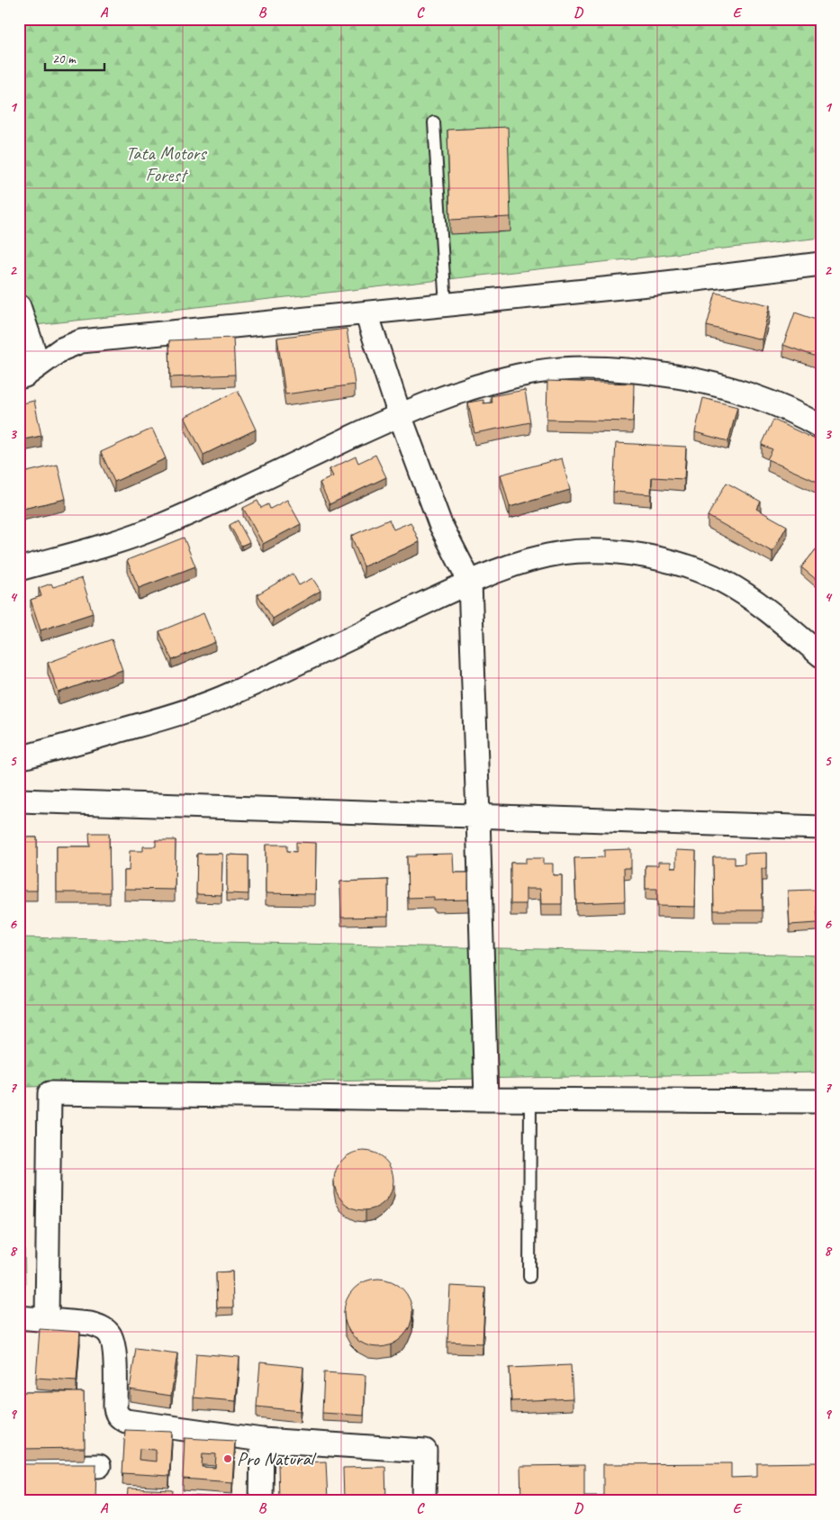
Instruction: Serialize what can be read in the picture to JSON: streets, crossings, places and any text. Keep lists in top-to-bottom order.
{
  "parks": ["Tata Motors Forest"],
  "places": ["Pro Natural"],
  "scale_bar": "20 m",
  "grid": {
    "columns": [
      "A",
      "B",
      "C",
      "D",
      "E"
    ],
    "rows": [
      "1",
      "2",
      "3",
      "4",
      "5",
      "6",
      "7",
      "8",
      "9"
    ]
  }
}
